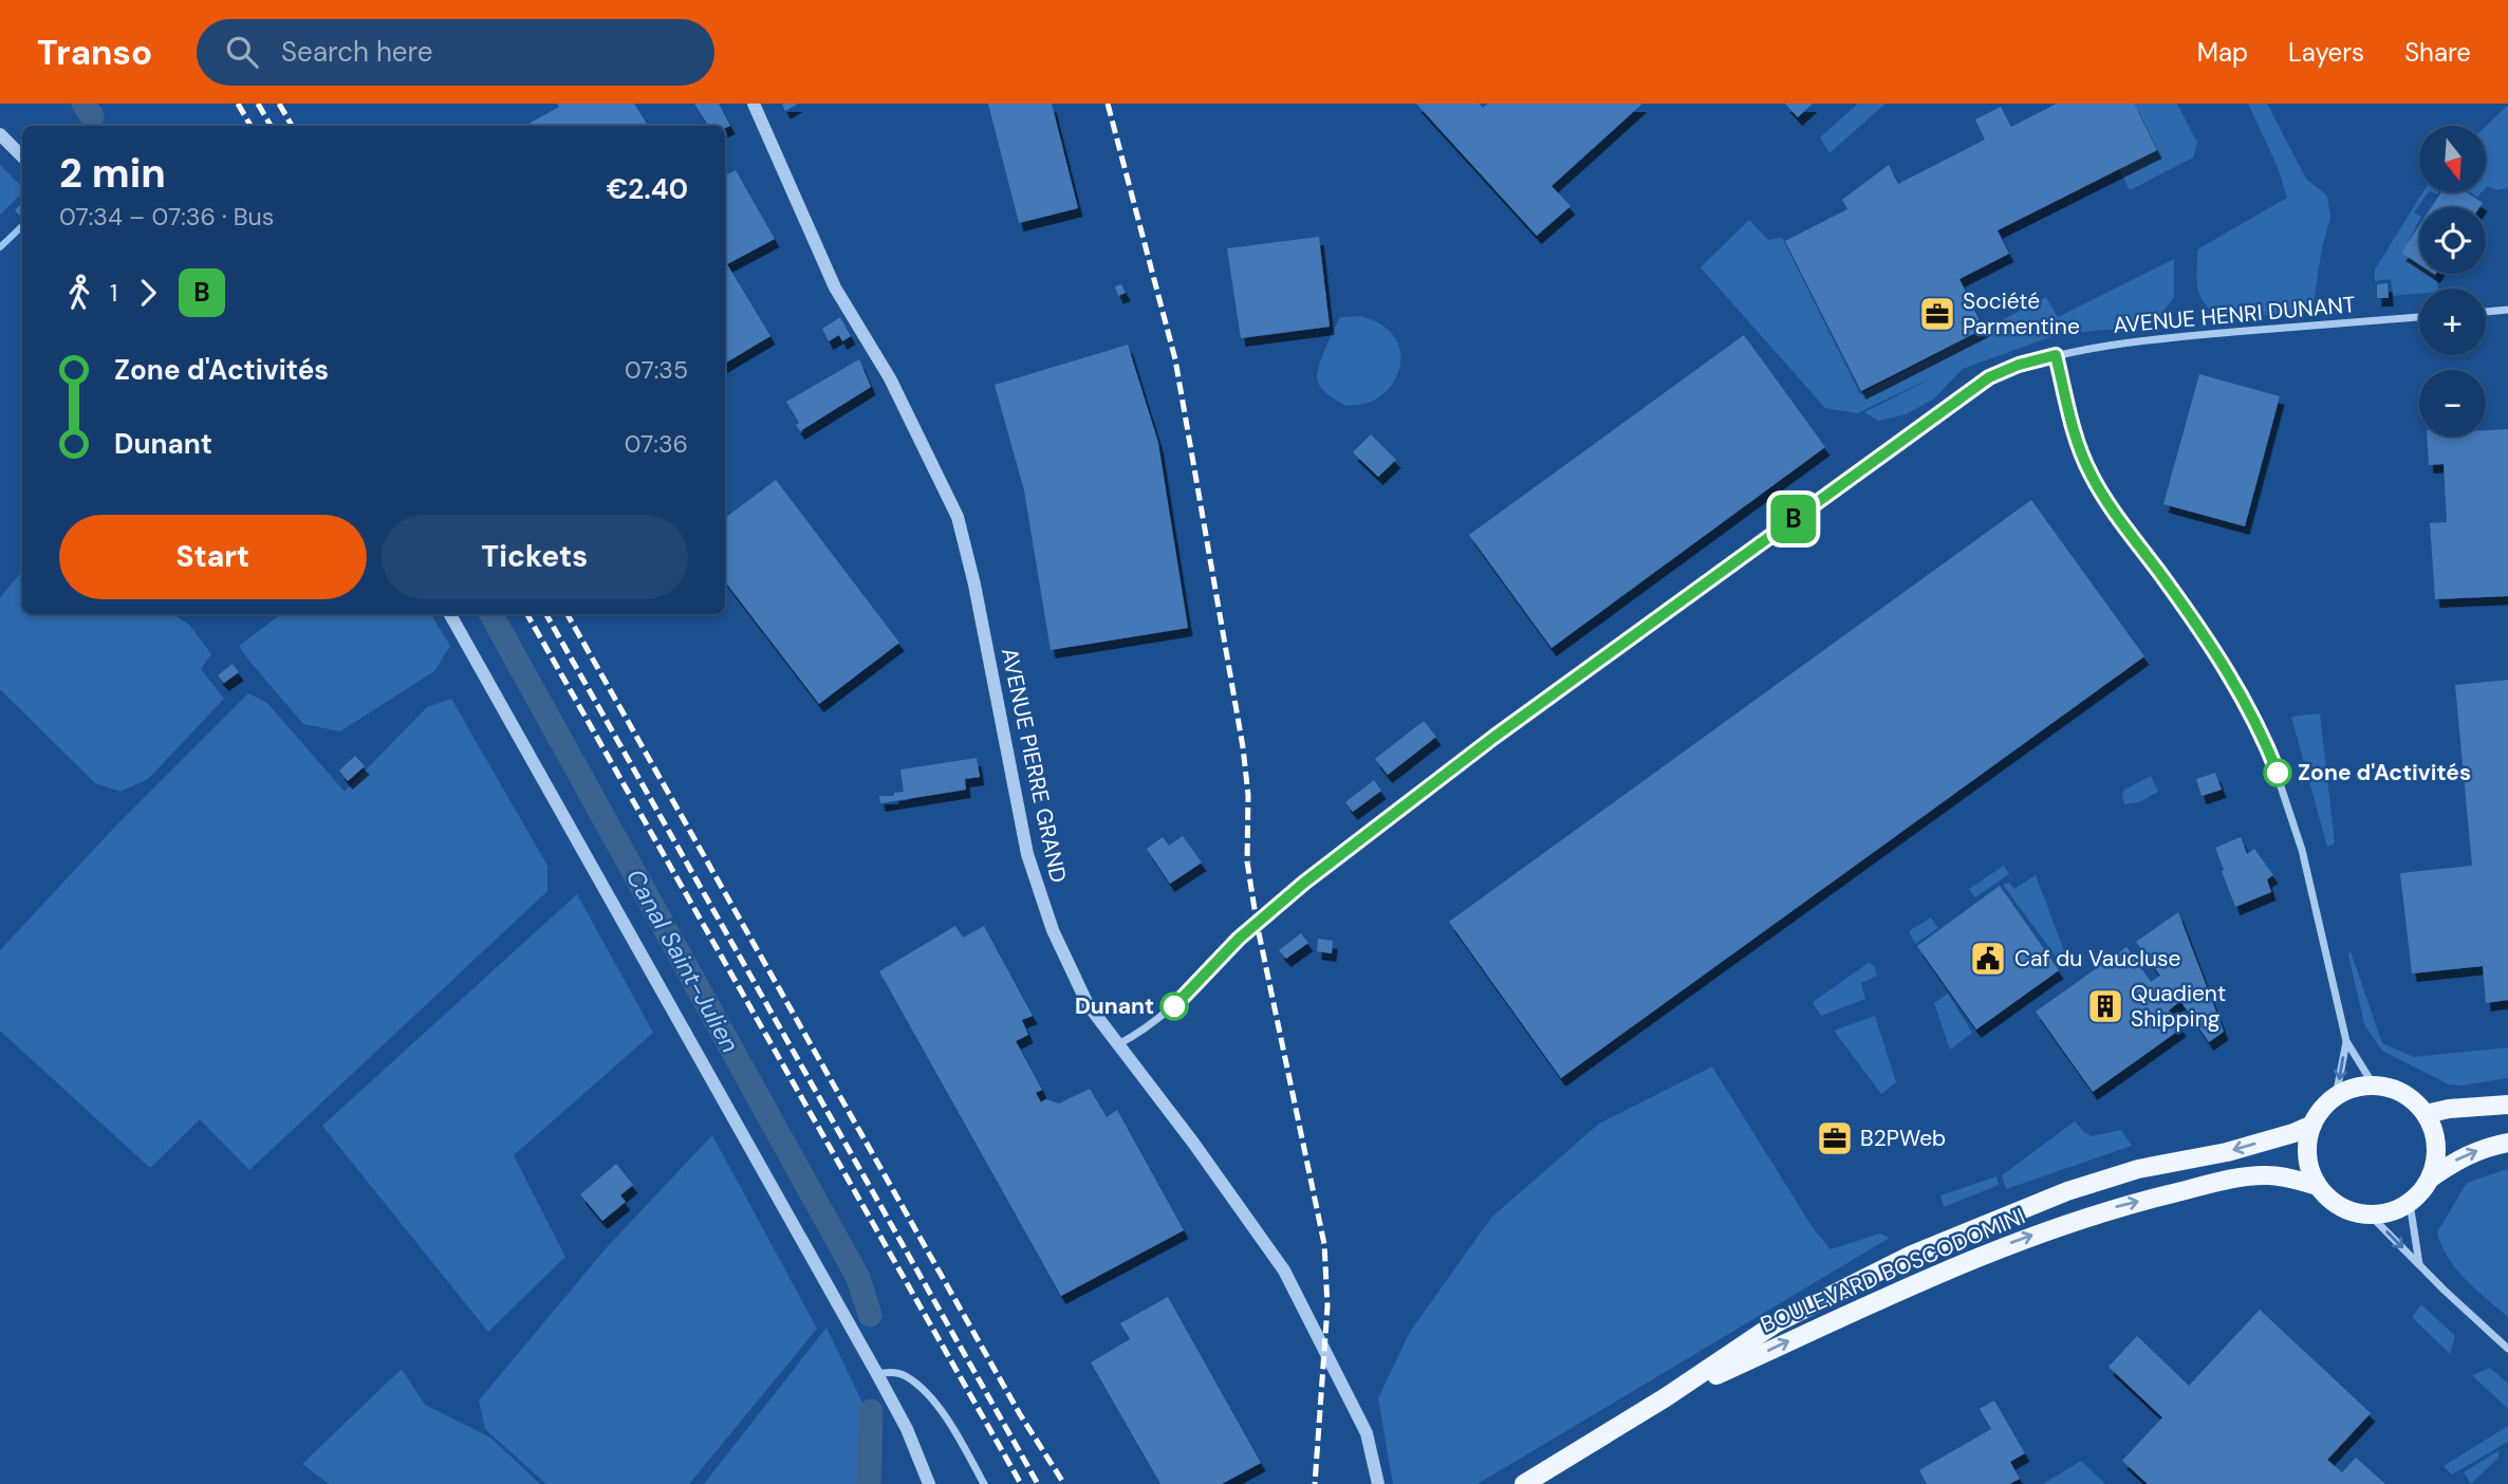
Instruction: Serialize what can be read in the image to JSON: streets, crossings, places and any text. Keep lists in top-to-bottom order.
{
  "streets": {
    "main road": ["BOULEVARD BOSCODOMINI"],
    "street": ["AVENUE HENRI DUNANT", "AVENUE PIERRE GRAND"]
  },
  "crossings": [
    ["AVENUE HENRI DUNANT", "AVENUE PIERRE GRAND"]
  ],
  "water": ["Canal Saint-Julien"],
  "places": {
    "office": ["Société Parmentine", "B2PWeb"],
    "other": ["Zone d'Activités", "Dunant"],
    "public building": ["Caf du Vaucluse"],
    "building": ["Quadient Shipping"]
  },
  "lines": ["bus line B"],
  "north": "bottom",
  "page": {
    "header": "Transo",
    "search": "Search here",
    "nav": ["Map", "Layers", "Share"],
    "on_map": "B",
    "map_buttons": ["+", "−"],
    "heading": ["2 min", "07:34 – 07:36 · Bus", "€2.40"],
    "legs": ["1", "B"],
    "list": [
      {
        "name": "Zone d'Activités",
        "value": "07:35"
      },
      {
        "name": "Dunant",
        "value": "07:36"
      }
    ],
    "buttons": ["Start", "Tickets"]
  }
}
